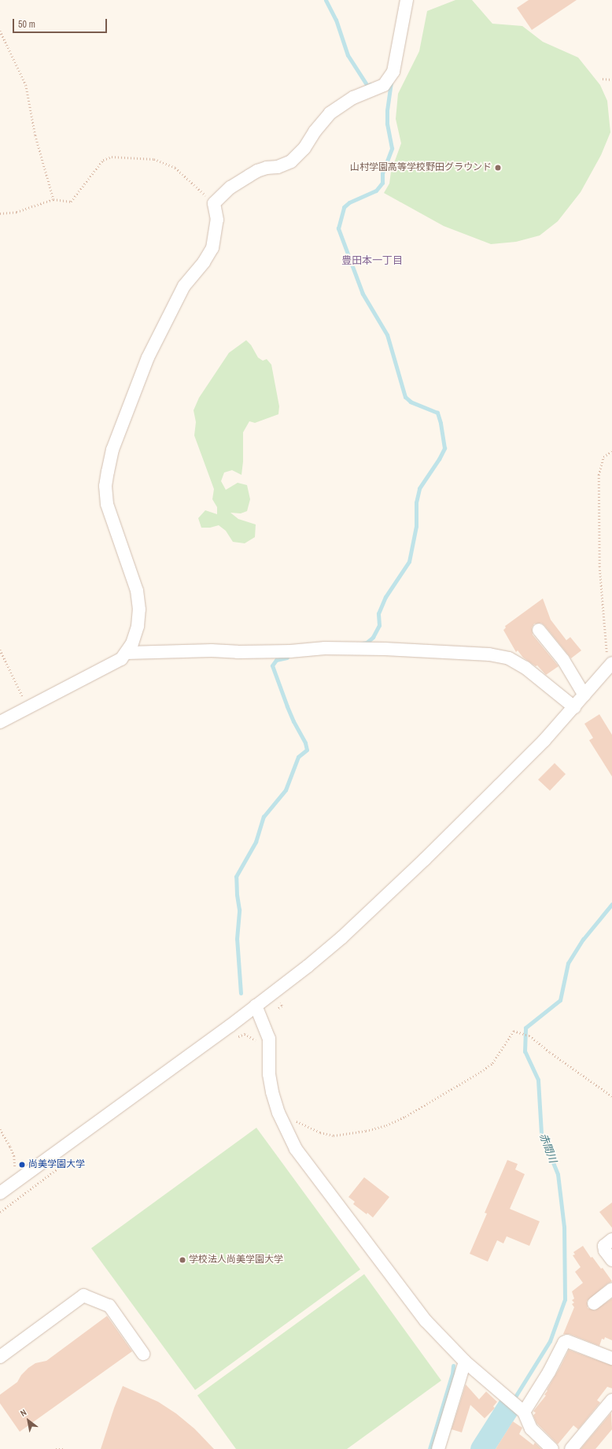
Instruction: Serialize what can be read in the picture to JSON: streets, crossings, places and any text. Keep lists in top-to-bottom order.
{
  "districts": ["豊田本一丁目"],
  "water": ["赤間川"],
  "places": ["山村学園高等学校野田グラウンド", "尚美学園大学", "学校法人尚美学園大学"],
  "scale_bar": "50 m",
  "north": "top left"
}
